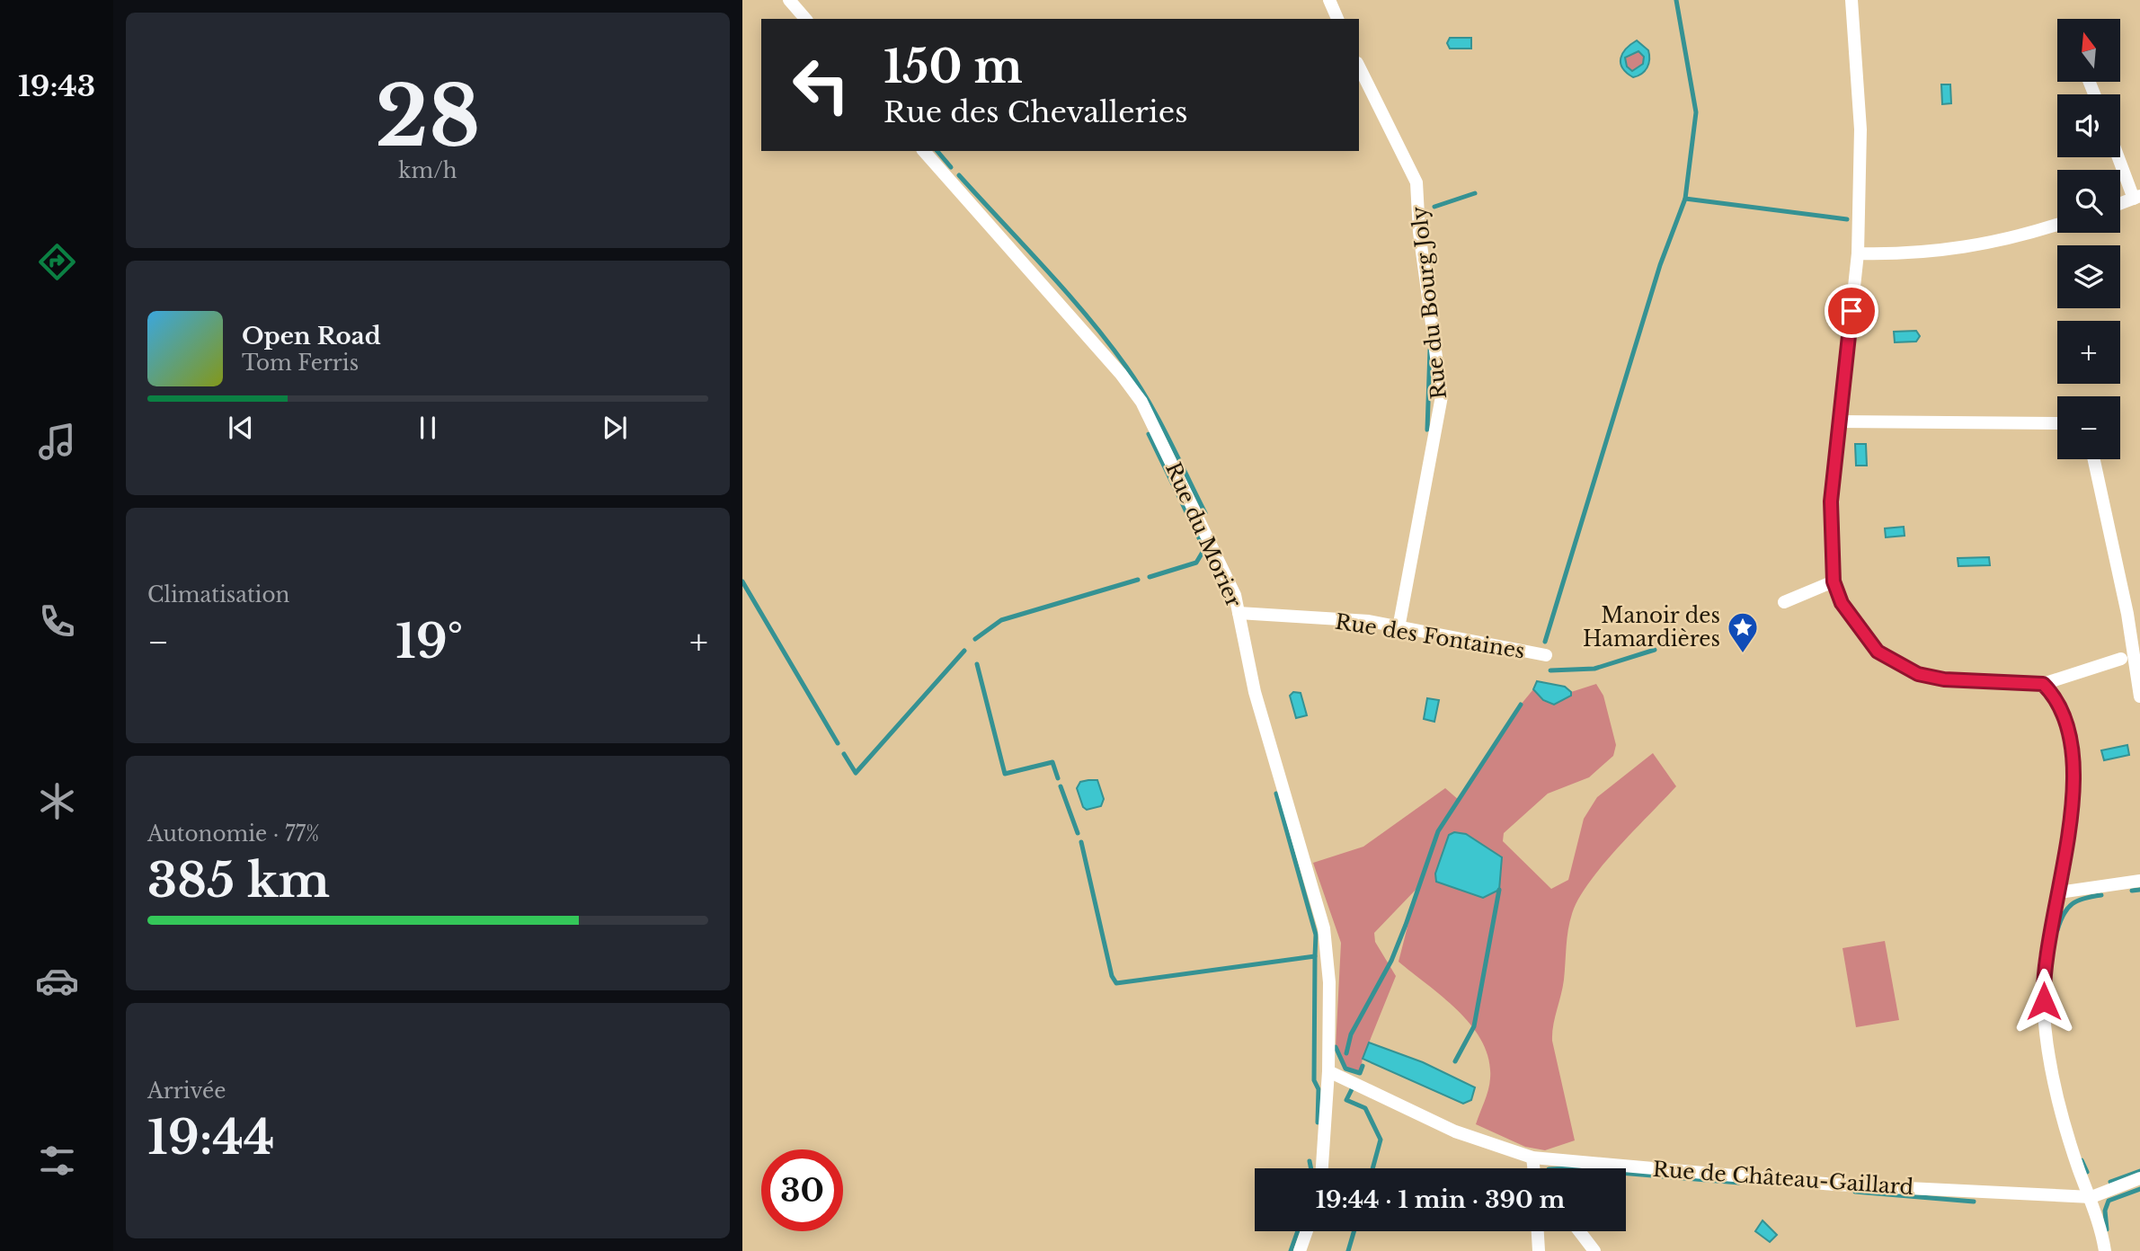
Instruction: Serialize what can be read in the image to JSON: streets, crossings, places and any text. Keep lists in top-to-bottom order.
{
  "streets": {
    "street": [
      "Rue du Bourg Joly",
      "Rue du Morier",
      "Rue des Fontaines",
      "Rue de Château-Gaillard"
    ]
  },
  "crossings": [
    ["Rue du Bourg Joly", "Rue des Fontaines"],
    ["Rue du Morier", "Rue des Fontaines"],
    ["Rue du Morier", "Rue de Château-Gaillard"]
  ],
  "places": {
    "place": ["Manoir des Hamardières"]
  },
  "north": "top",
  "page": {
    "tabs": "19:43",
    "tile": [
      ["28", "km/h"],
      "Climatisation",
      ["Autonomie · 77%", "385 km"],
      ["Arrivée", "19:44"]
    ],
    "map_buttons": ["+", "−"],
    "turn": ["150 m", "Rue des Chevalleries"],
    "song": ["Open Road", "Tom Ferris"],
    "heat": ["−", "19°", "+"],
    "limit": "30",
    "trip": "19:44 · 1 min · 390 m"
  }
}
